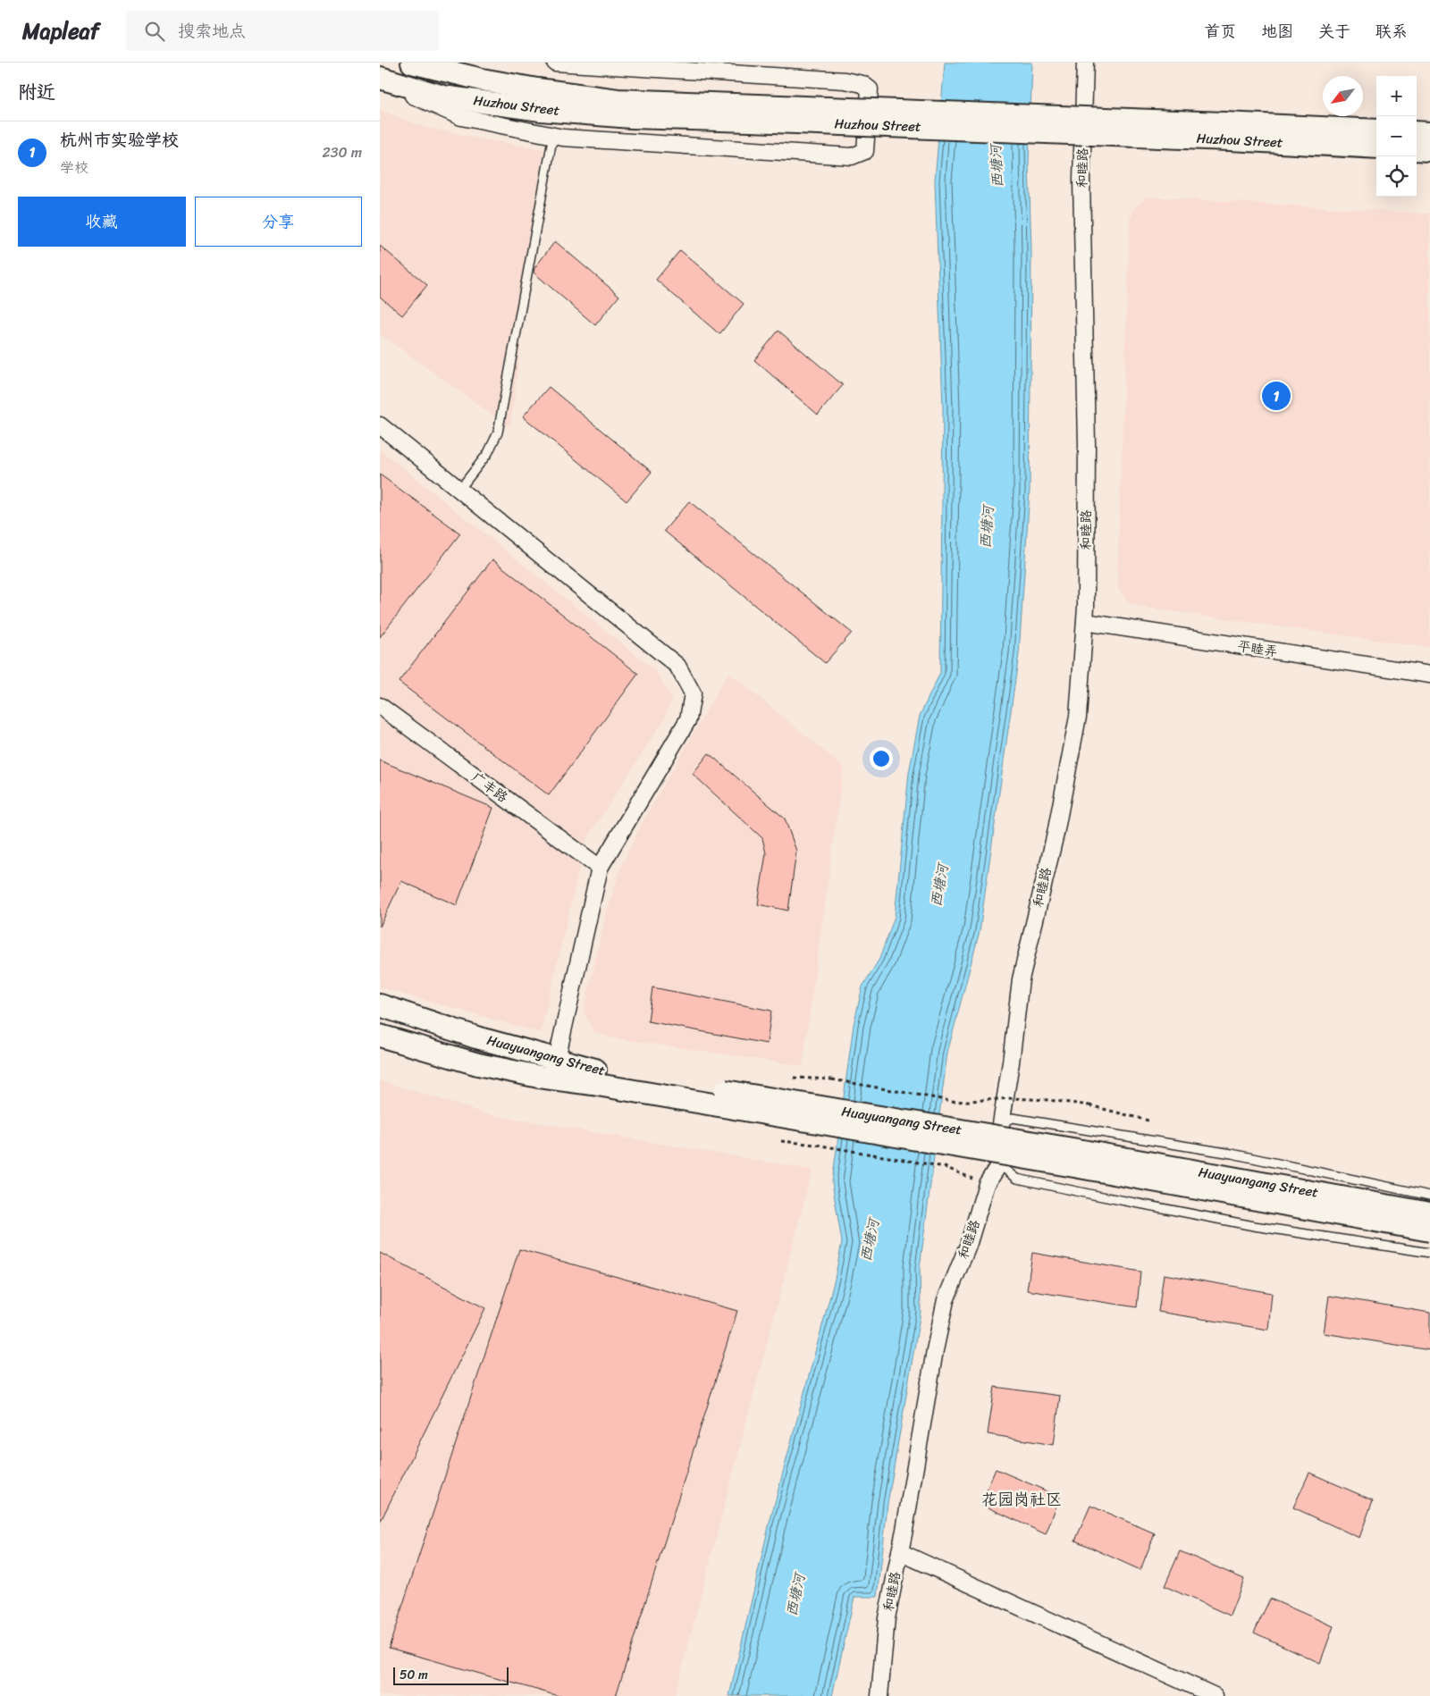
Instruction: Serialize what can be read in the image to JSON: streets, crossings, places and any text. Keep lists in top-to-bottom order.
{
  "streets": {
    "street": [
      "Huzhou Street",
      "和睦路",
      "平睦弄",
      "广丰路",
      "Huayuangang Street"
    ]
  },
  "crossings": [
    ["和睦路", "平睦弄"]
  ],
  "districts": ["花园岗社区"],
  "water": ["西塘河"],
  "scale_bar": "50 m",
  "north": "bottom left",
  "page": {
    "header": "Mapleaf",
    "search": "搜索地点",
    "nav": [
      "首页",
      "地图",
      "关于",
      "联系"
    ],
    "heading": "附近",
    "map_buttons": ["+", "−"],
    "list": [
      {
        "mark": "1",
        "name": "杭州市实验学校",
        "note": "学校",
        "value": "230 m"
      }
    ],
    "buttons": ["收藏", "分享"],
    "pins": "1",
    "scale": "50 m"
  }
}
